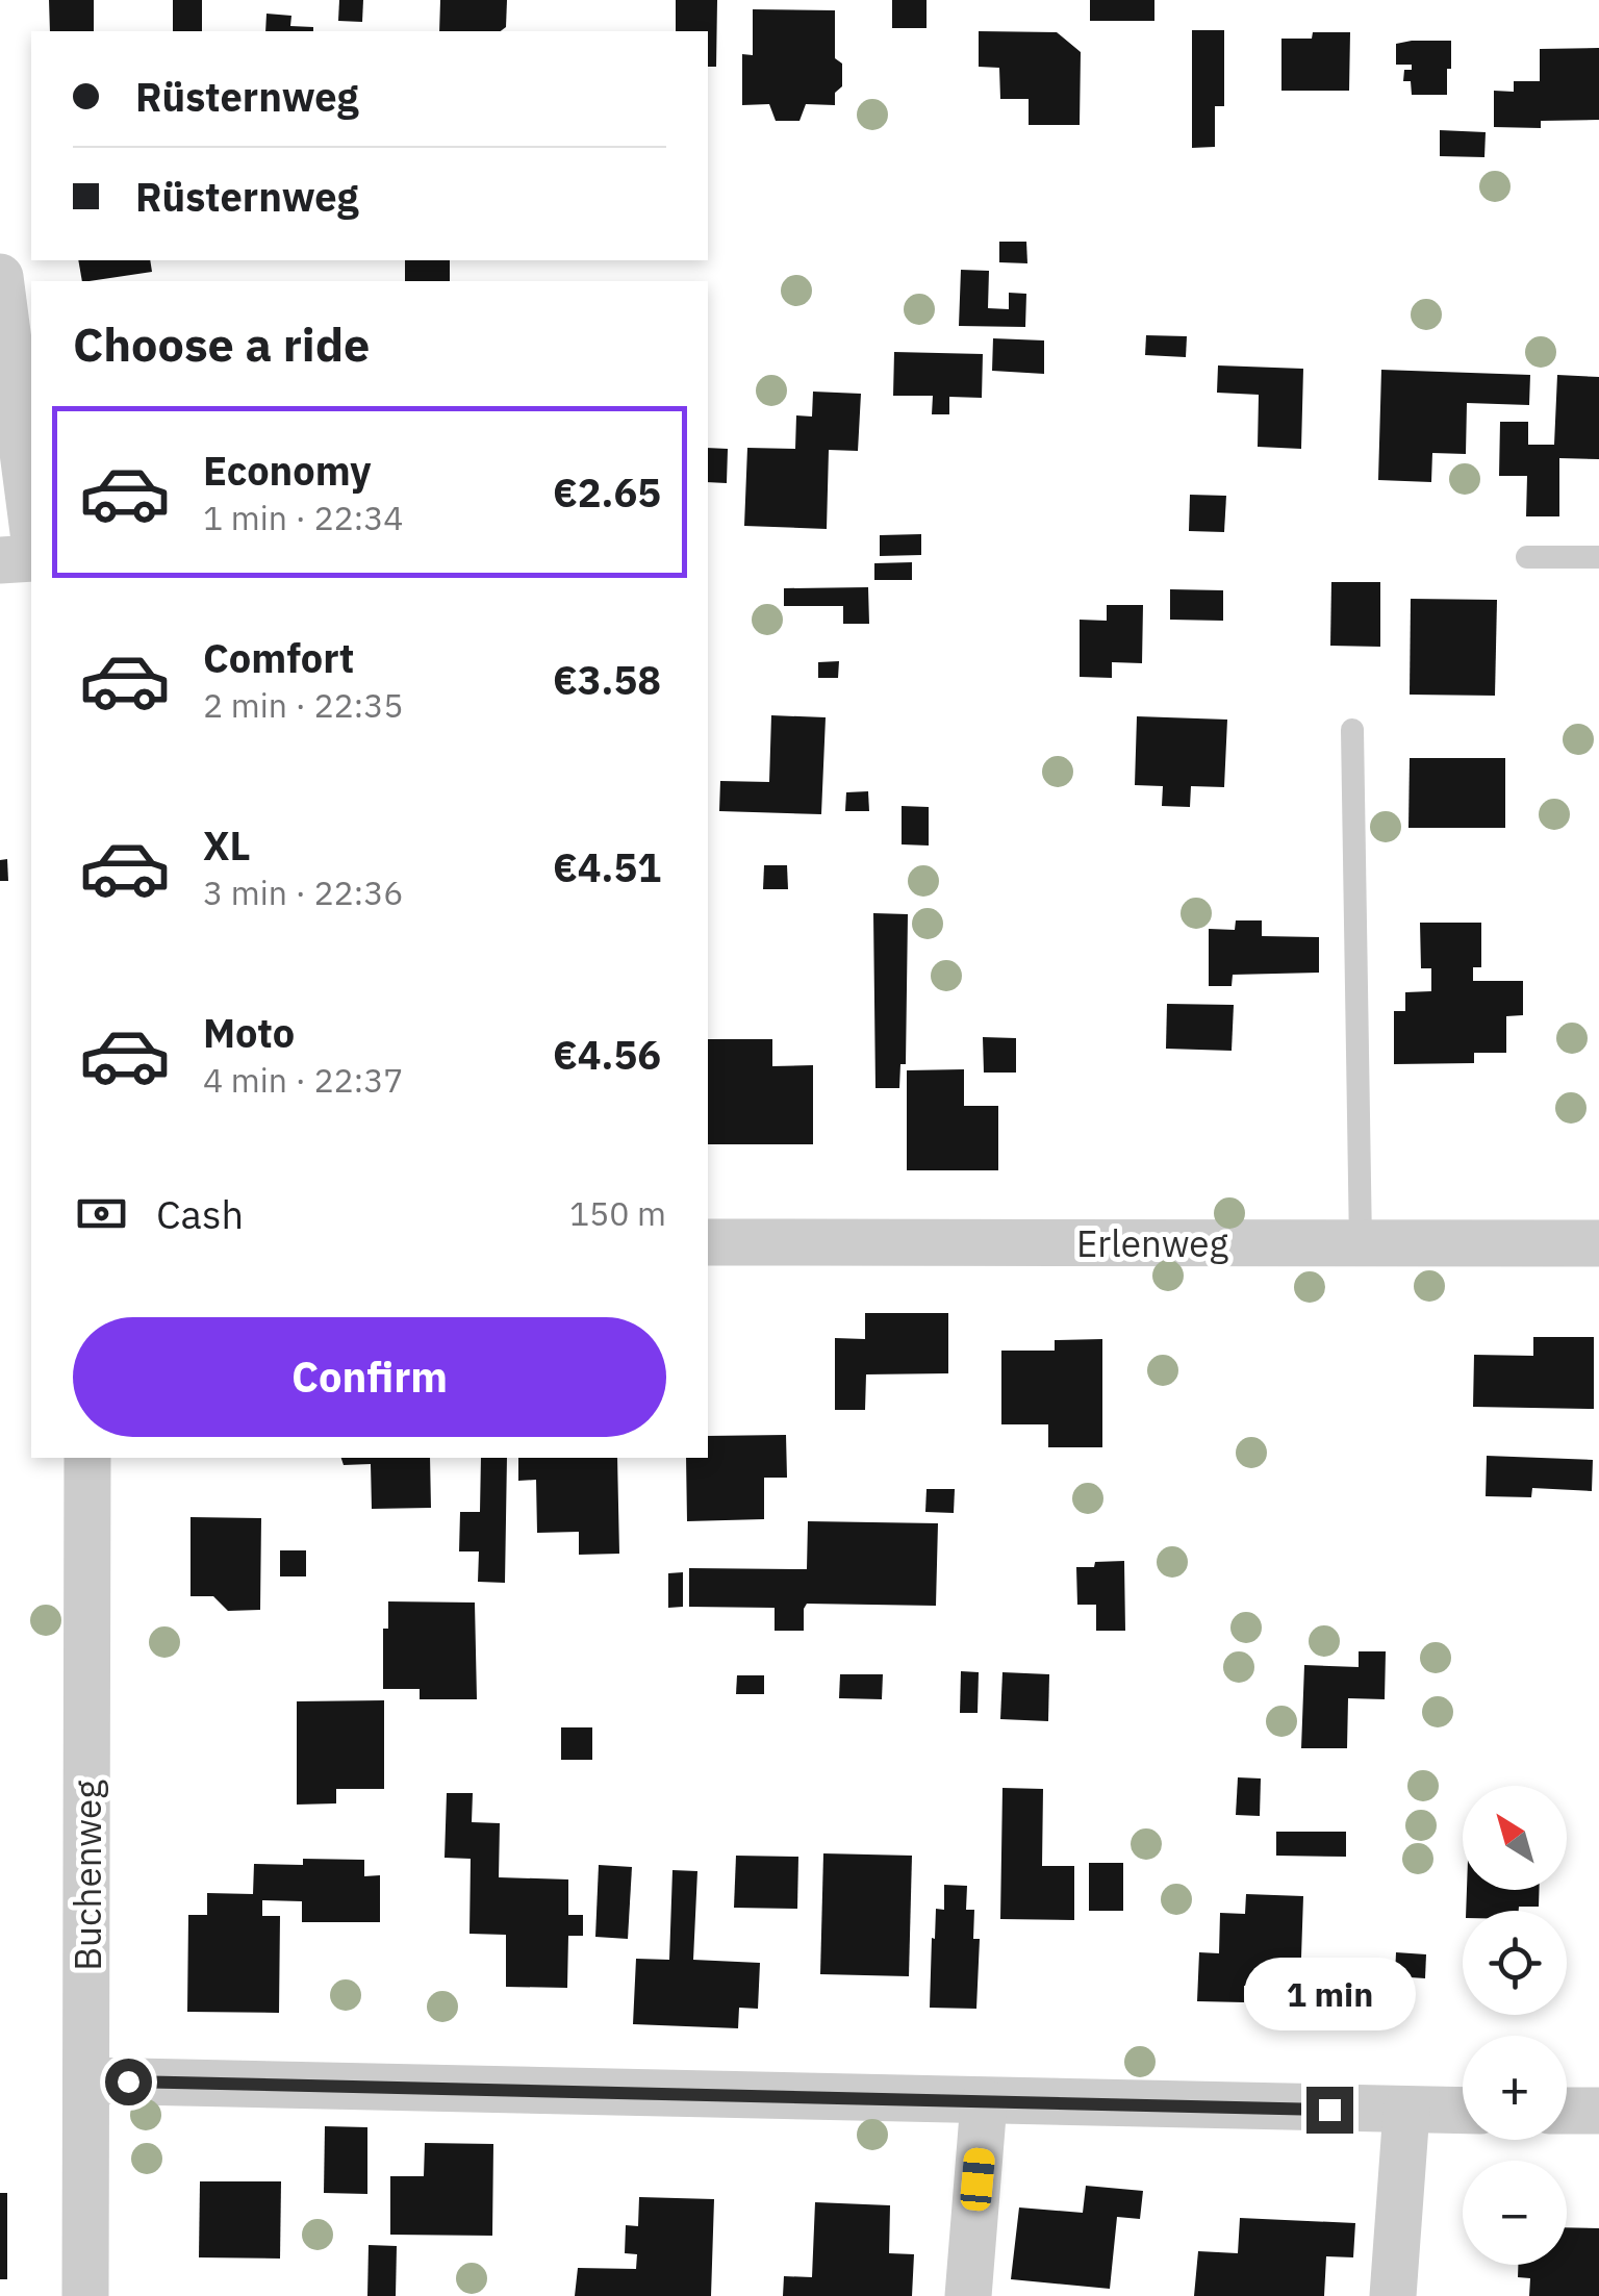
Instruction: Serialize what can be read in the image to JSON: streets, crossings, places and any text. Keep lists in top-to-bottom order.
{
  "streets": {
    "street": ["Erlenweg", "Buchenweg"]
  },
  "north": "top left",
  "page": {
    "banner": ["Rüsternweg", "Rüsternweg"],
    "heading": "Choose a ride",
    "list": [
      {
        "name": "Economy",
        "note": "1 min · 22:34",
        "value": "€2.65"
      },
      {
        "name": "Comfort",
        "note": "2 min · 22:35",
        "value": "€3.58"
      },
      {
        "name": "XL",
        "note": "3 min · 22:36",
        "value": "€4.51"
      },
      {
        "name": "Moto",
        "note": "4 min · 22:37",
        "value": "€4.56"
      }
    ],
    "pay": ["Cash", "150 m"],
    "buttons": "Confirm",
    "map_buttons": ["+", "−"],
    "bubble": "1 min"
  }
}
